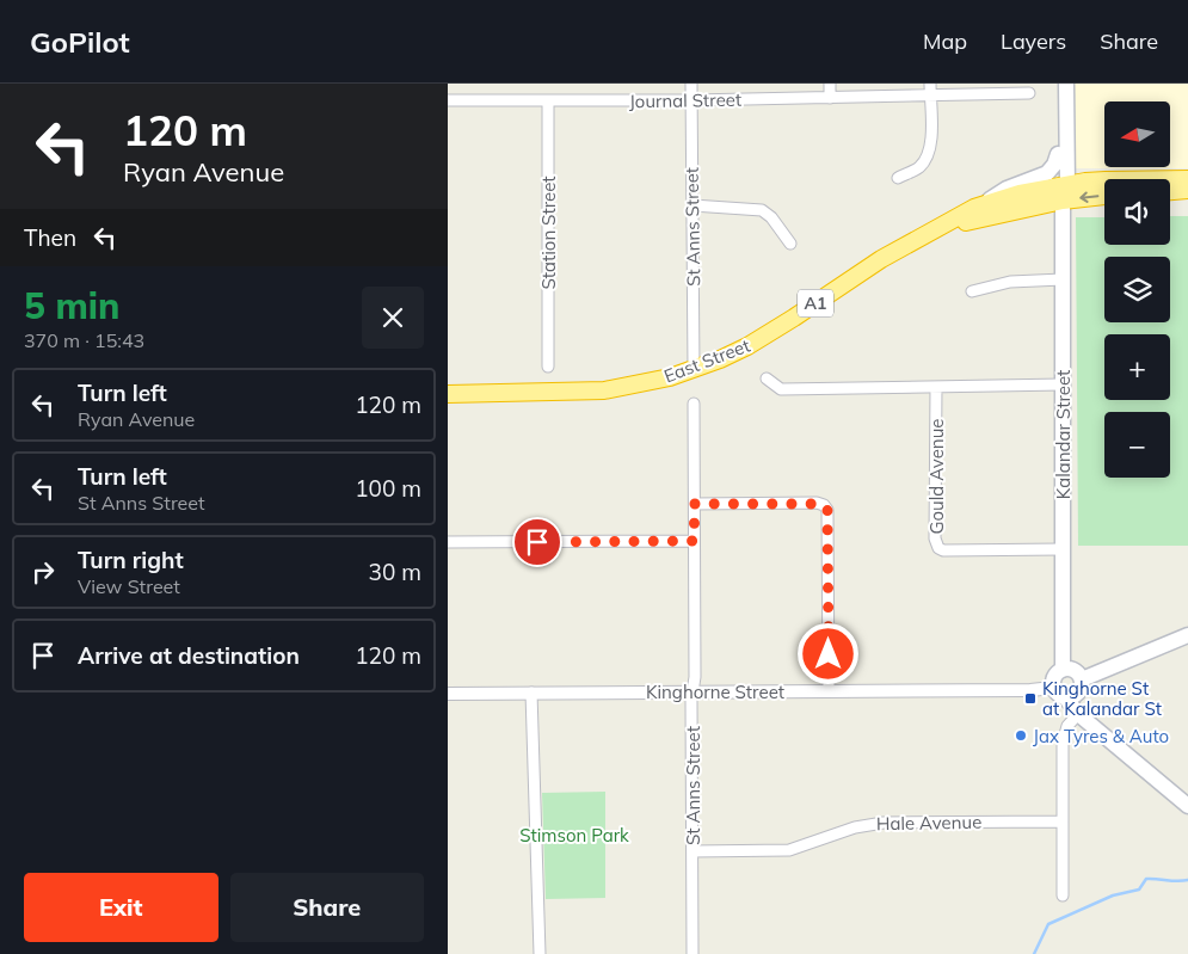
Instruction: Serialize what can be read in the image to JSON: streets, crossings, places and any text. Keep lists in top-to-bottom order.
{
  "streets": {
    "highway": ["A1", "East Street"],
    "main road": ["Kalandar Street"],
    "street": [
      "Journal Street",
      "St Anns Street",
      "Station Street",
      "Gould Avenue",
      "Kinghorne Street",
      "Hale Avenue"
    ]
  },
  "crossings": [
    ["Journal Street", "St Anns Street"],
    ["Journal Street", "Station Street"],
    ["St Anns Street", "East Street"],
    ["St Anns Street", "Kinghorne Street"],
    ["St Anns Street", "Hale Avenue"],
    ["A1", "East Street"],
    ["A1", "Kalandar Street"],
    ["East Street", "Kalandar Street"],
    ["Kalandar Street", "Gould Avenue"],
    ["Kalandar Street", "Kinghorne Street"]
  ],
  "parks": ["Stimson Park"],
  "places": {
    "transit": ["Kinghorne St at Kalandar St"],
    "other": ["Jax Tyres & Auto"]
  },
  "north": "left",
  "page": {
    "header": "GoPilot",
    "nav": ["Map", "Layers", "Share"],
    "turn": ["120 m", "Ryan Avenue"],
    "map_buttons": ["+", "−"],
    "then": "Then",
    "heading": ["5 min", "370 m · 15:43"],
    "list": [
      {
        "name": "Turn left",
        "note": "Ryan Avenue",
        "value": "120 m"
      },
      {
        "name": "Turn left",
        "note": "St Anns Street",
        "value": "100 m"
      },
      {
        "name": "Turn right",
        "note": "View Street",
        "value": "30 m"
      },
      {
        "name": "Arrive at destination",
        "value": "120 m"
      }
    ],
    "buttons": ["Exit", "Share"]
  }
}
